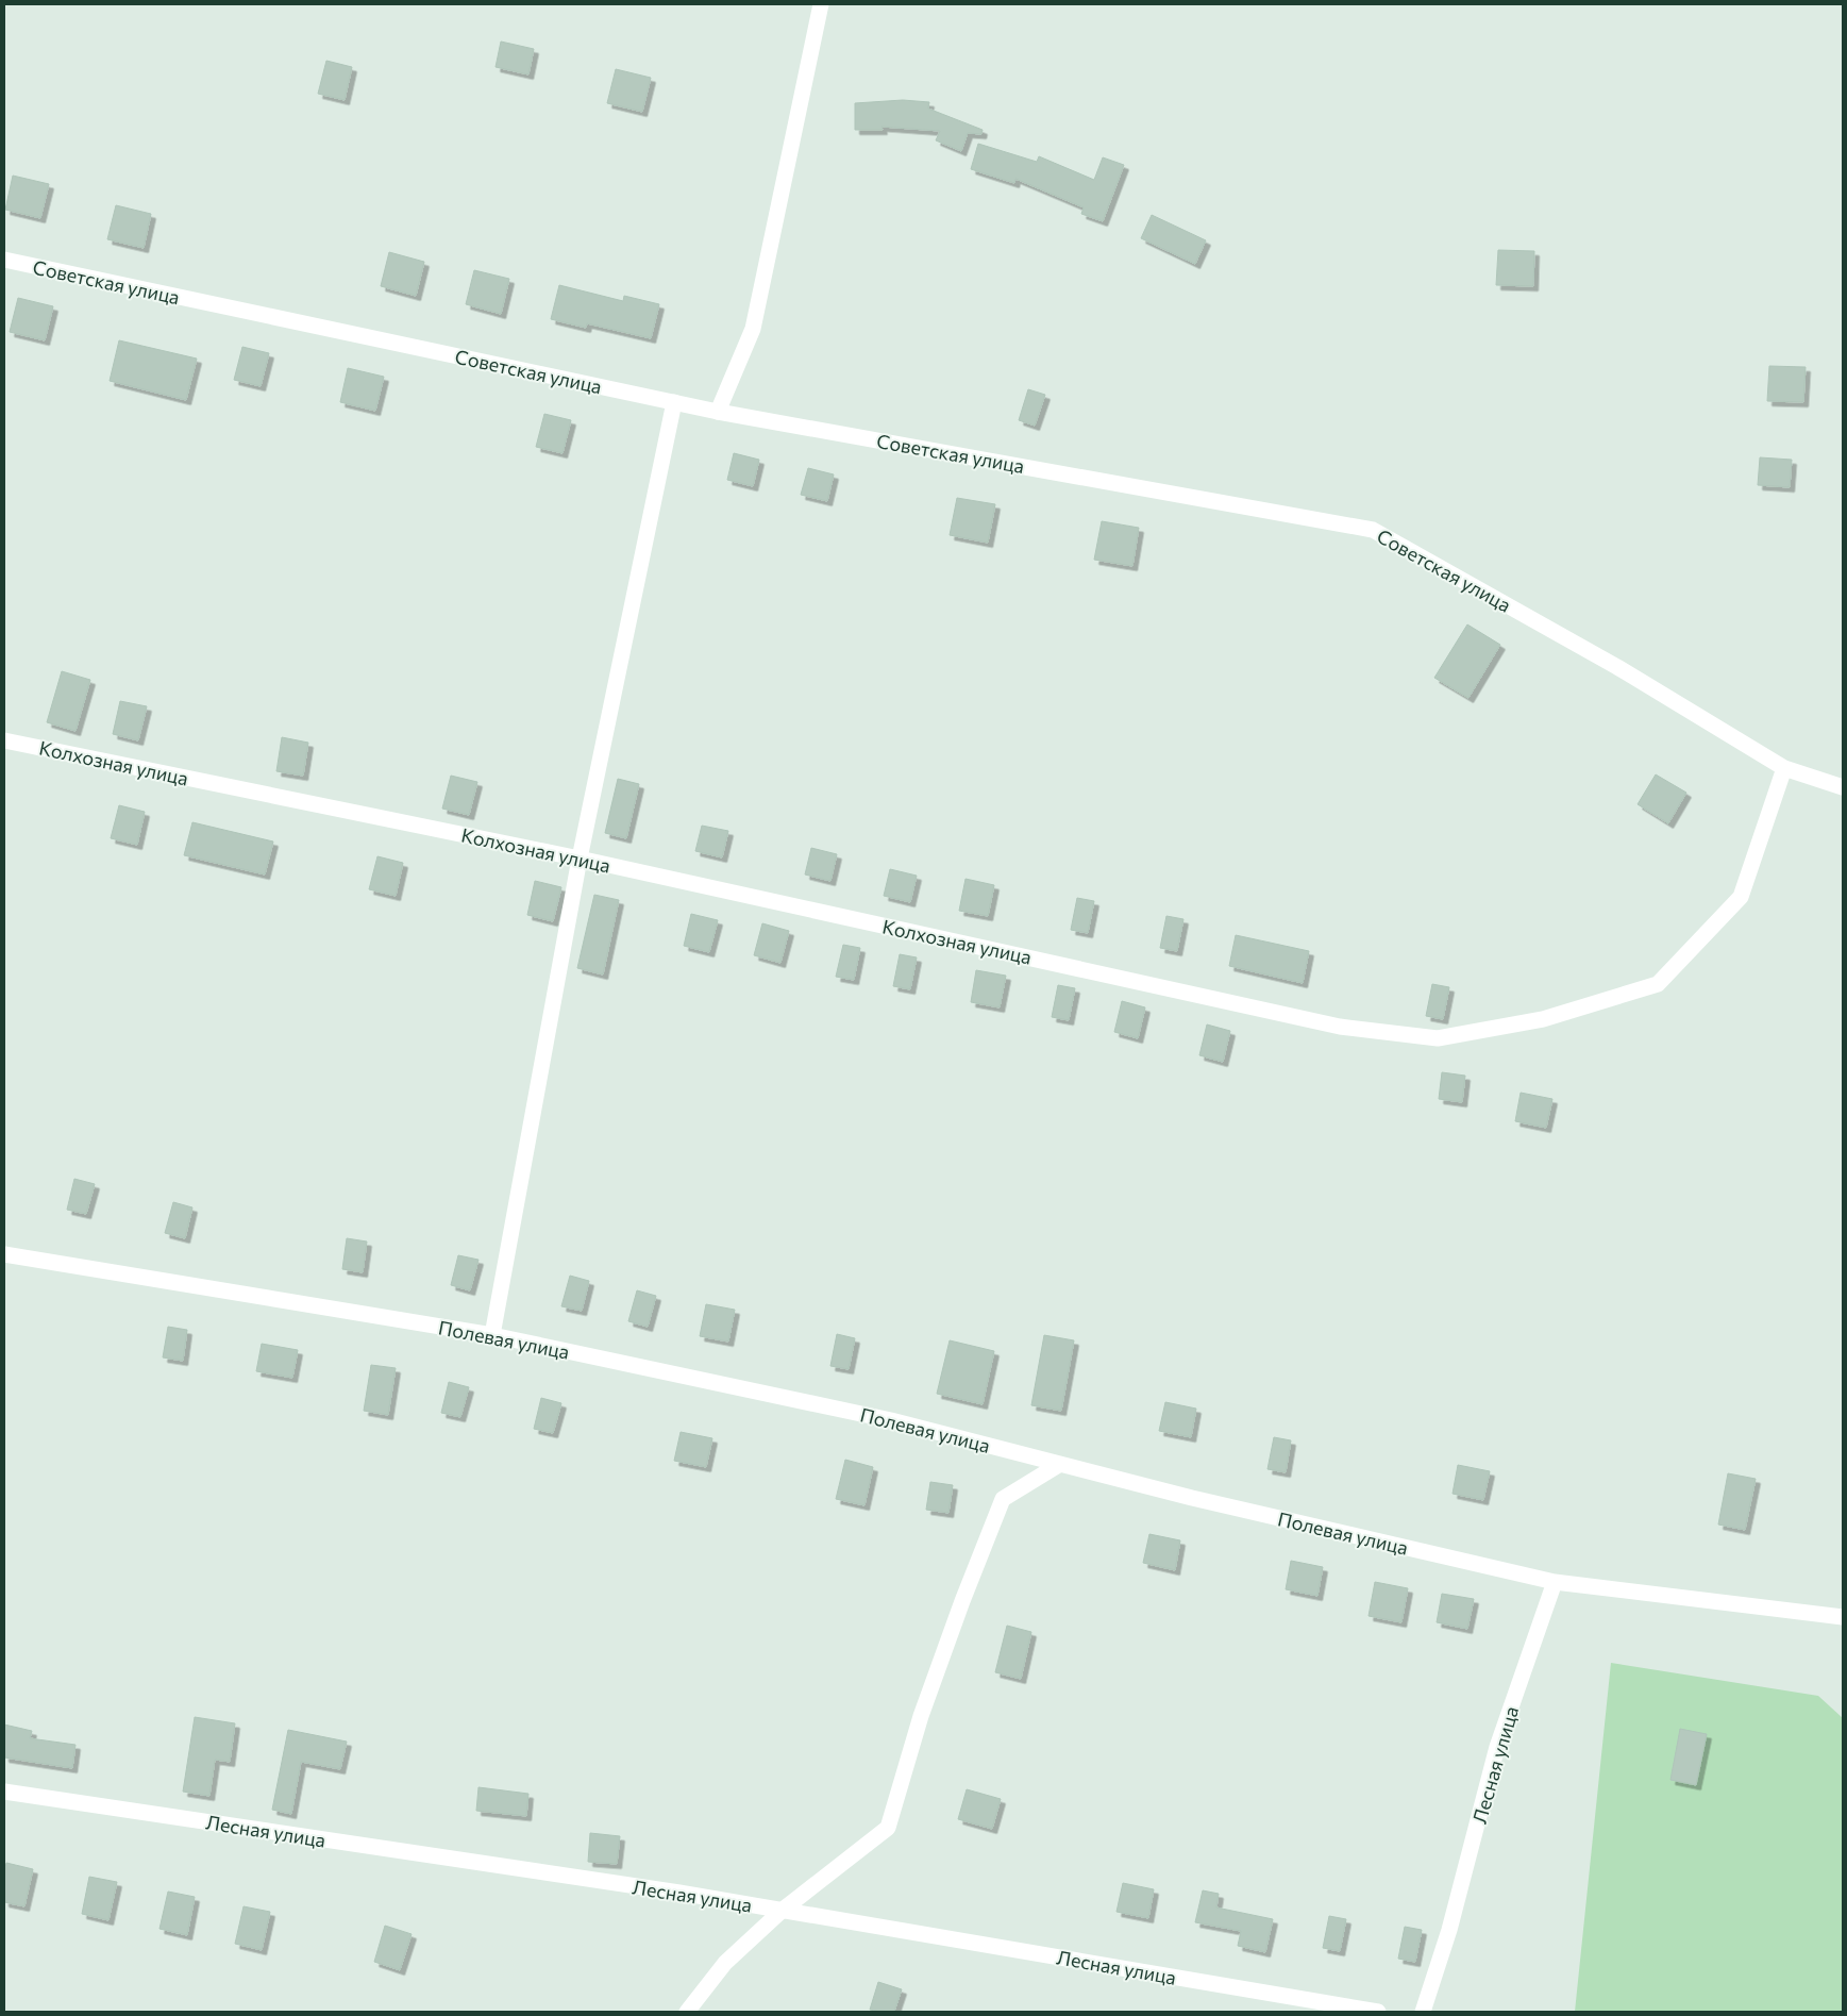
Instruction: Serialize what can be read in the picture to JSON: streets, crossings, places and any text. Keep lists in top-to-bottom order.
{
  "streets": {
    "street": [
      "Советская улица",
      "Колхозная улица",
      "Полевая улица",
      "Лесная улица"
    ]
  },
  "crossings": [
    ["Советская улица", "Колхозная улица"],
    ["Полевая улица", "Лесная улица"]
  ]
}
